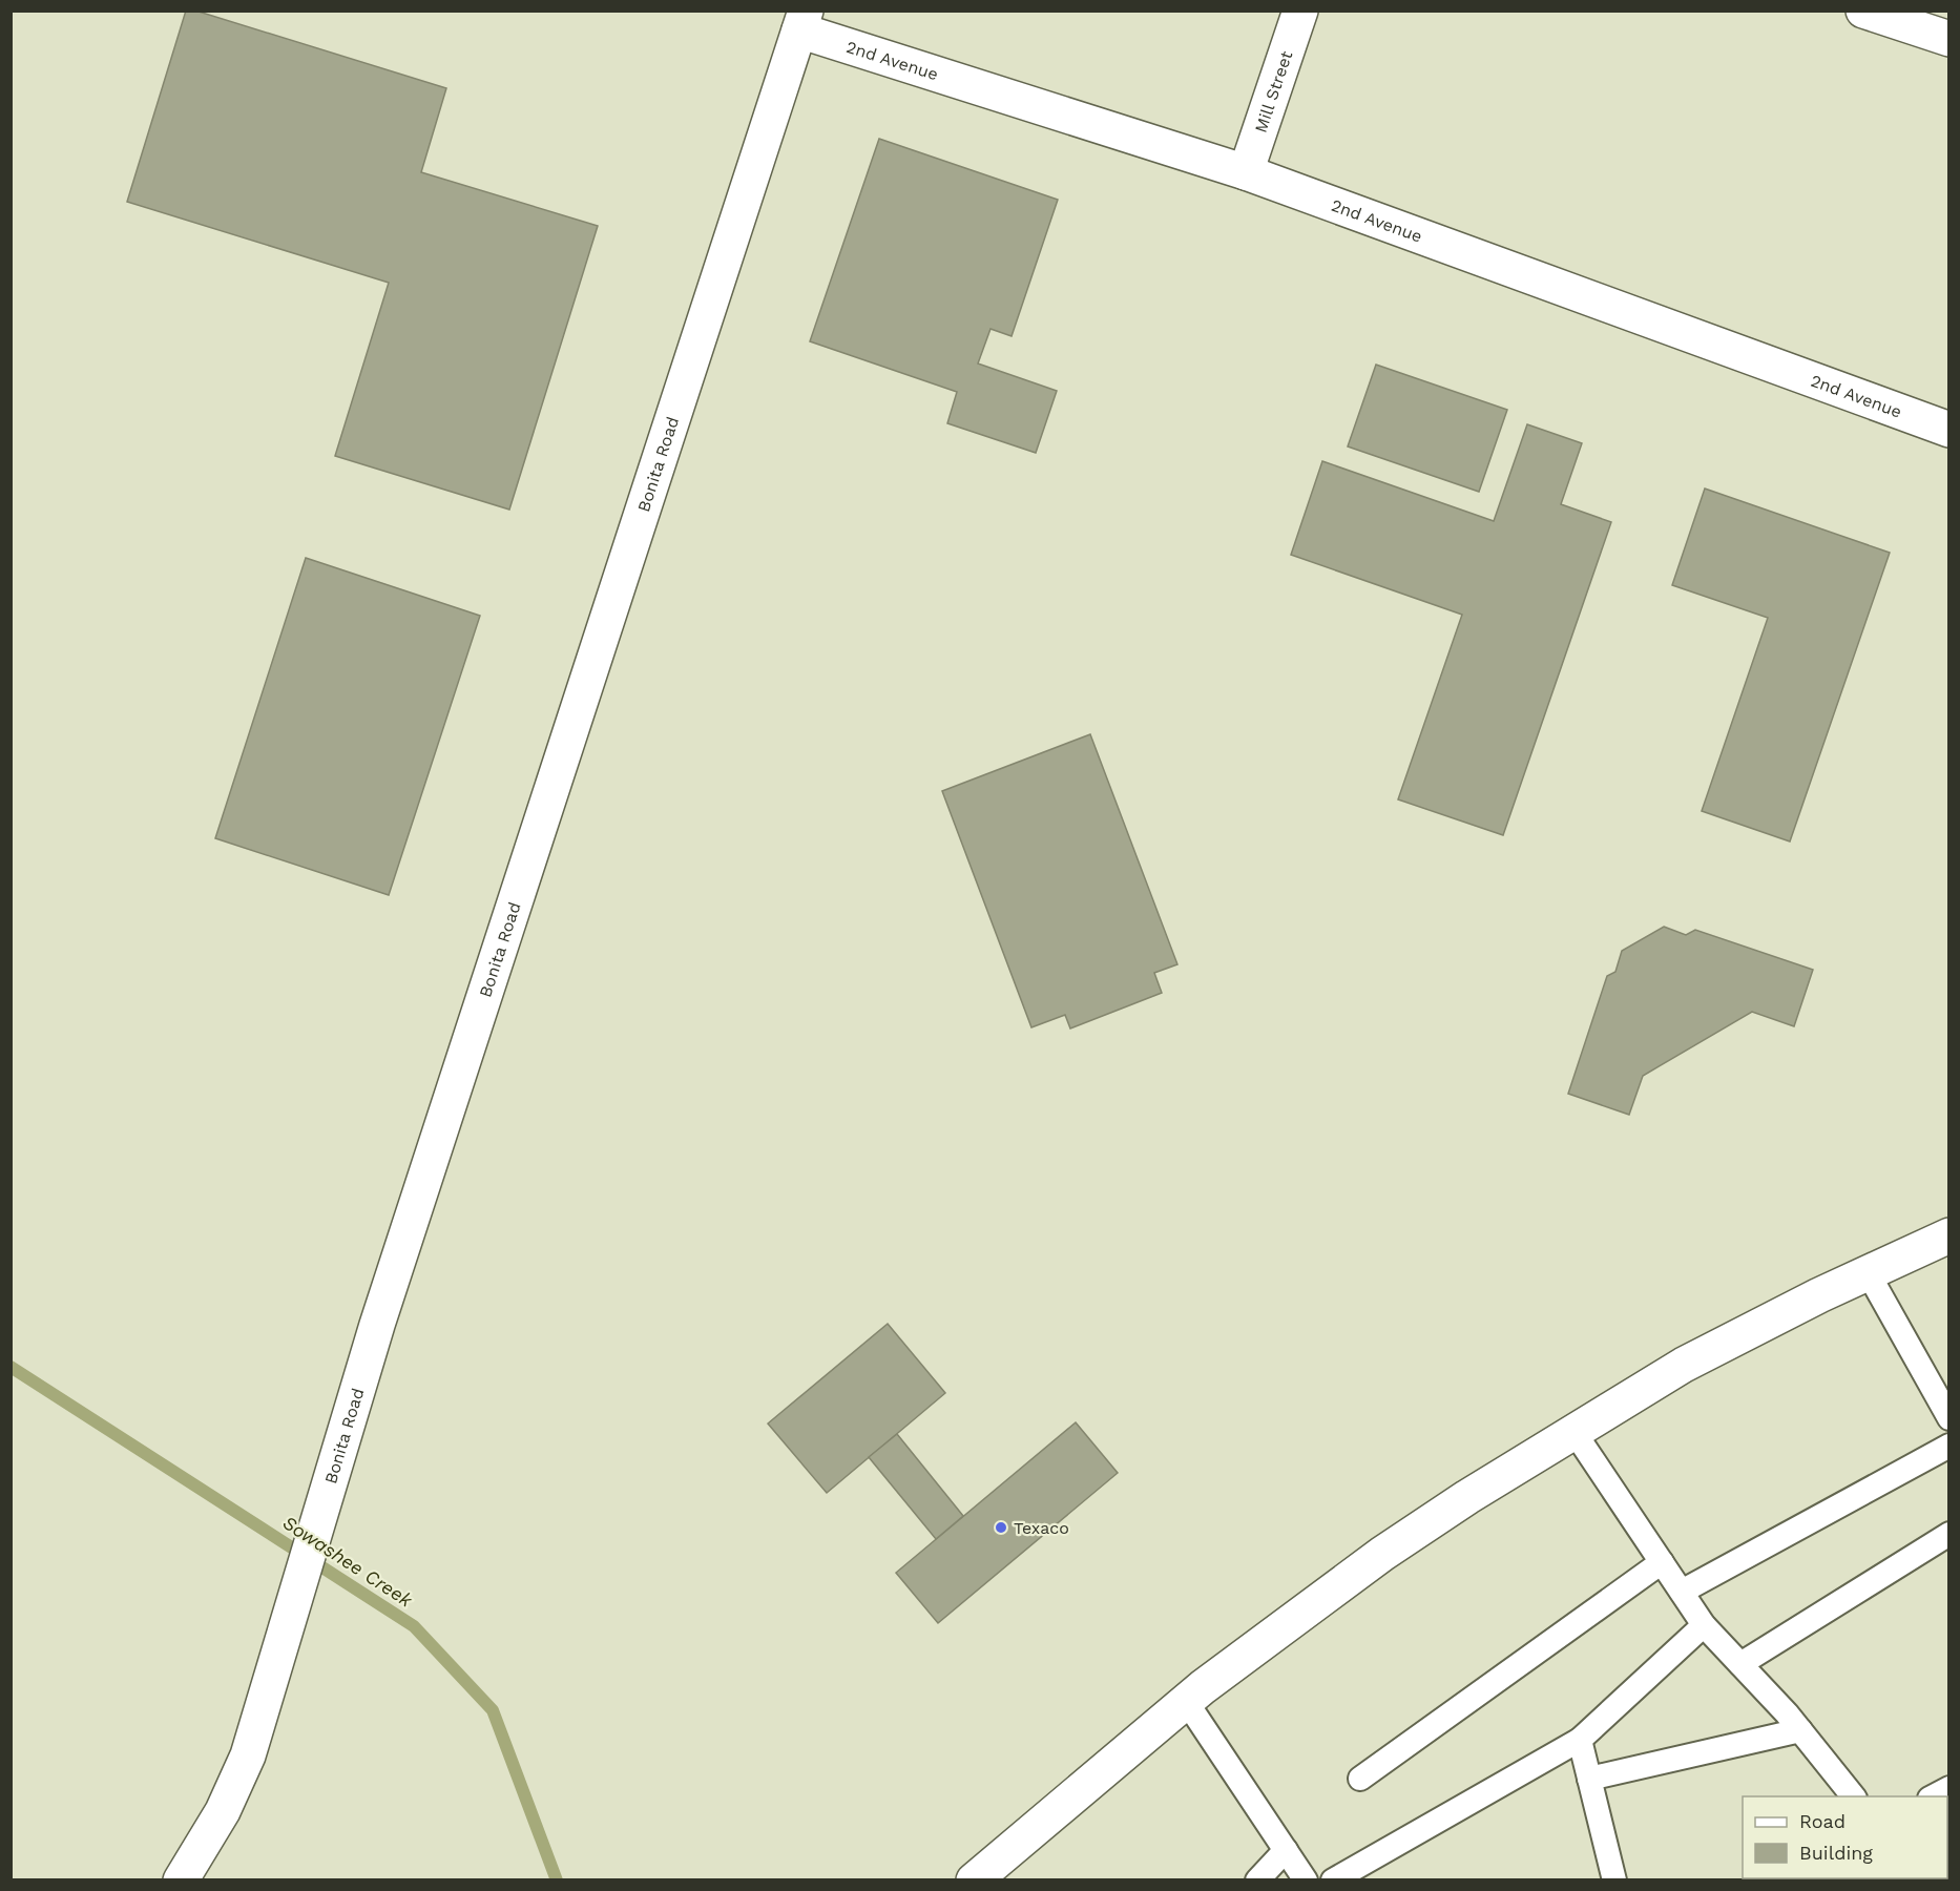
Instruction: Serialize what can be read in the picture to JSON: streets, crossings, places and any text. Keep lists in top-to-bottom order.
{
  "streets": {
    "street": ["2nd Avenue", "Mill Street", "Bonita Road"]
  },
  "crossings": [
    ["2nd Avenue", "Mill Street"],
    ["2nd Avenue", "Bonita Road"]
  ],
  "water": ["Sowashee Creek"],
  "places": ["Texaco"],
  "legend": ["Road", "Building"]
}
